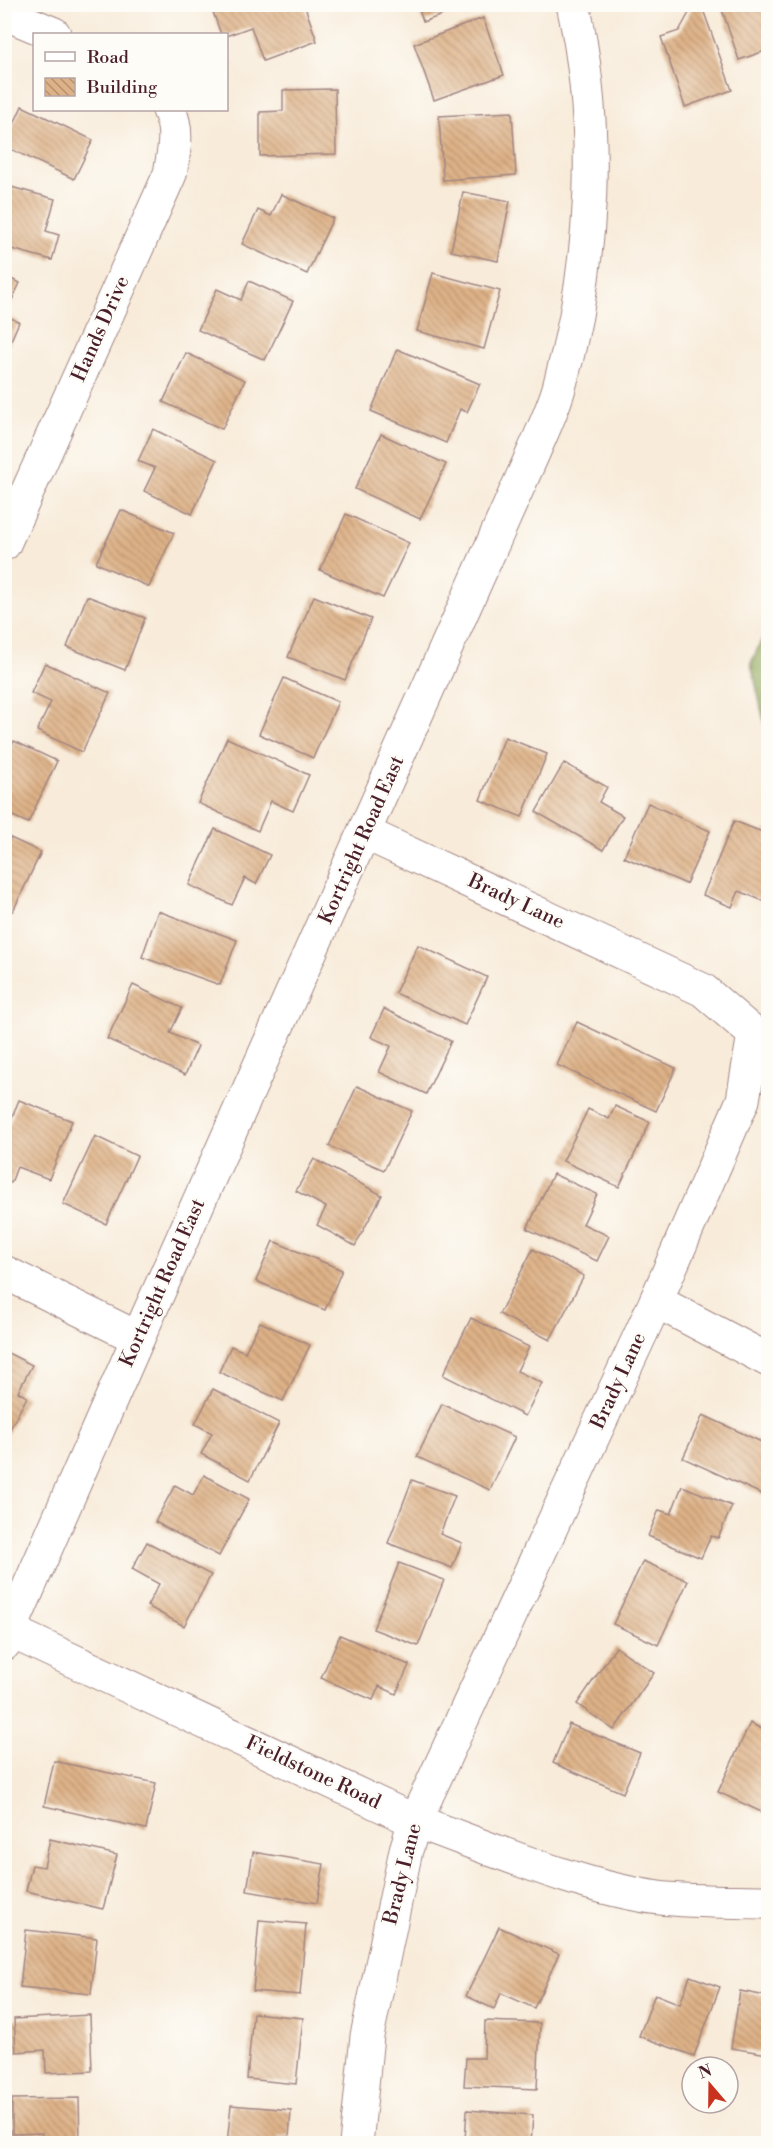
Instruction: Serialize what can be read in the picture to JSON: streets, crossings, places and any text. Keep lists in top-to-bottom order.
{
  "streets": {
    "street": [
      "Hands Drive",
      "Kortright Road East",
      "Brady Lane",
      "Fieldstone Road"
    ]
  },
  "crossings": [
    ["Kortright Road East", "Brady Lane"],
    ["Kortright Road East", "Fieldstone Road"],
    ["Brady Lane", "Fieldstone Road"]
  ],
  "legend": ["Road", "Building"],
  "north": "top"
}
